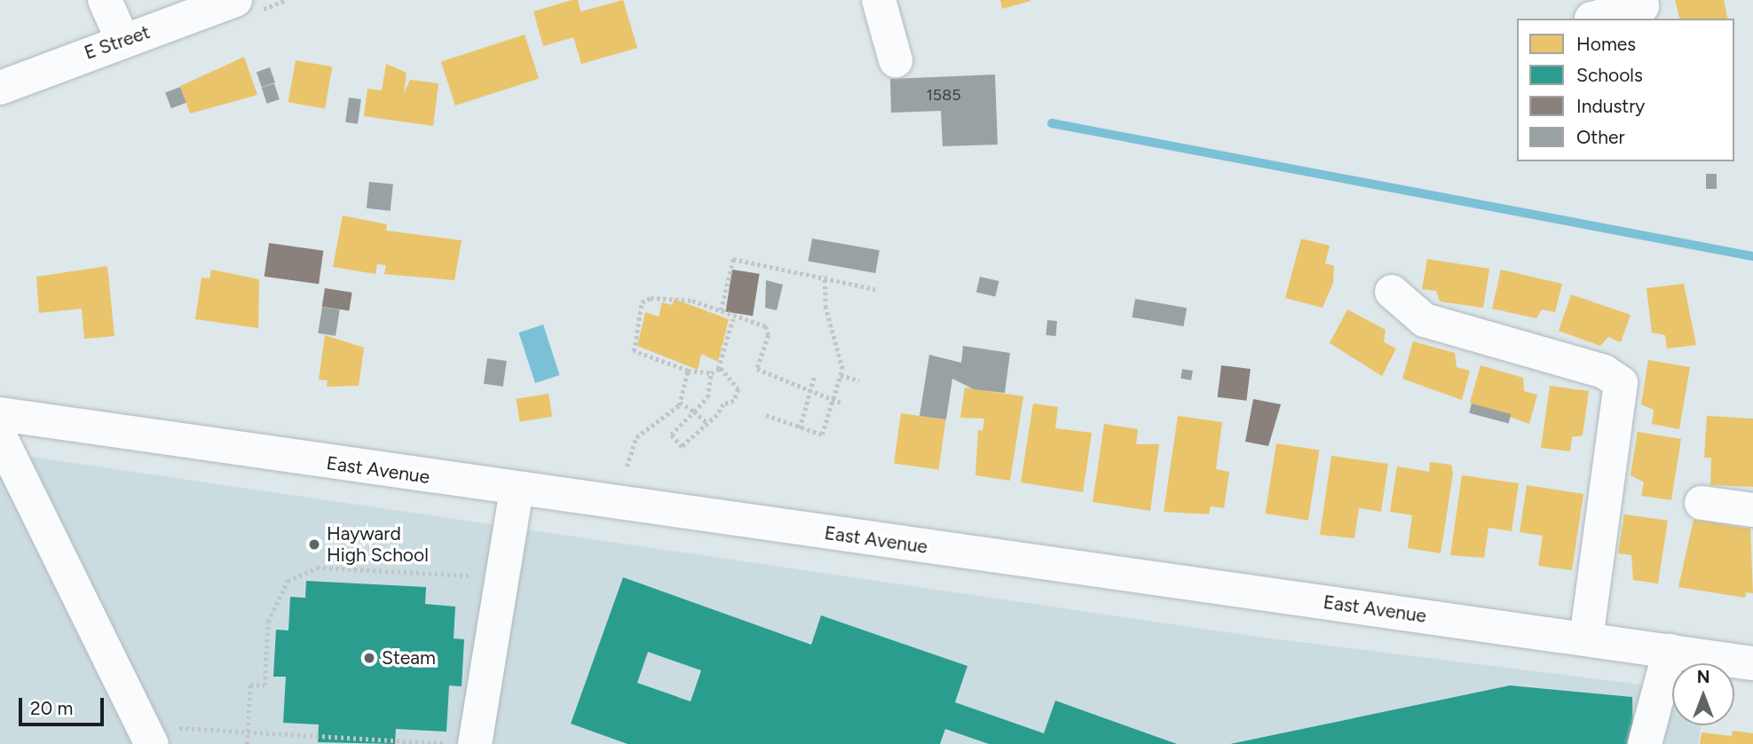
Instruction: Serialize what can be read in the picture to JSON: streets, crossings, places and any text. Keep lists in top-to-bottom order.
{
  "streets": {
    "street": ["E Street", "East Avenue"]
  },
  "places": ["Hayward High School", "Steam"],
  "house_numbers": ["1585"],
  "legend": [
    "Homes",
    "Schools",
    "Industry",
    "Other"
  ],
  "scale_bar": "20 m",
  "north": "top"
}
